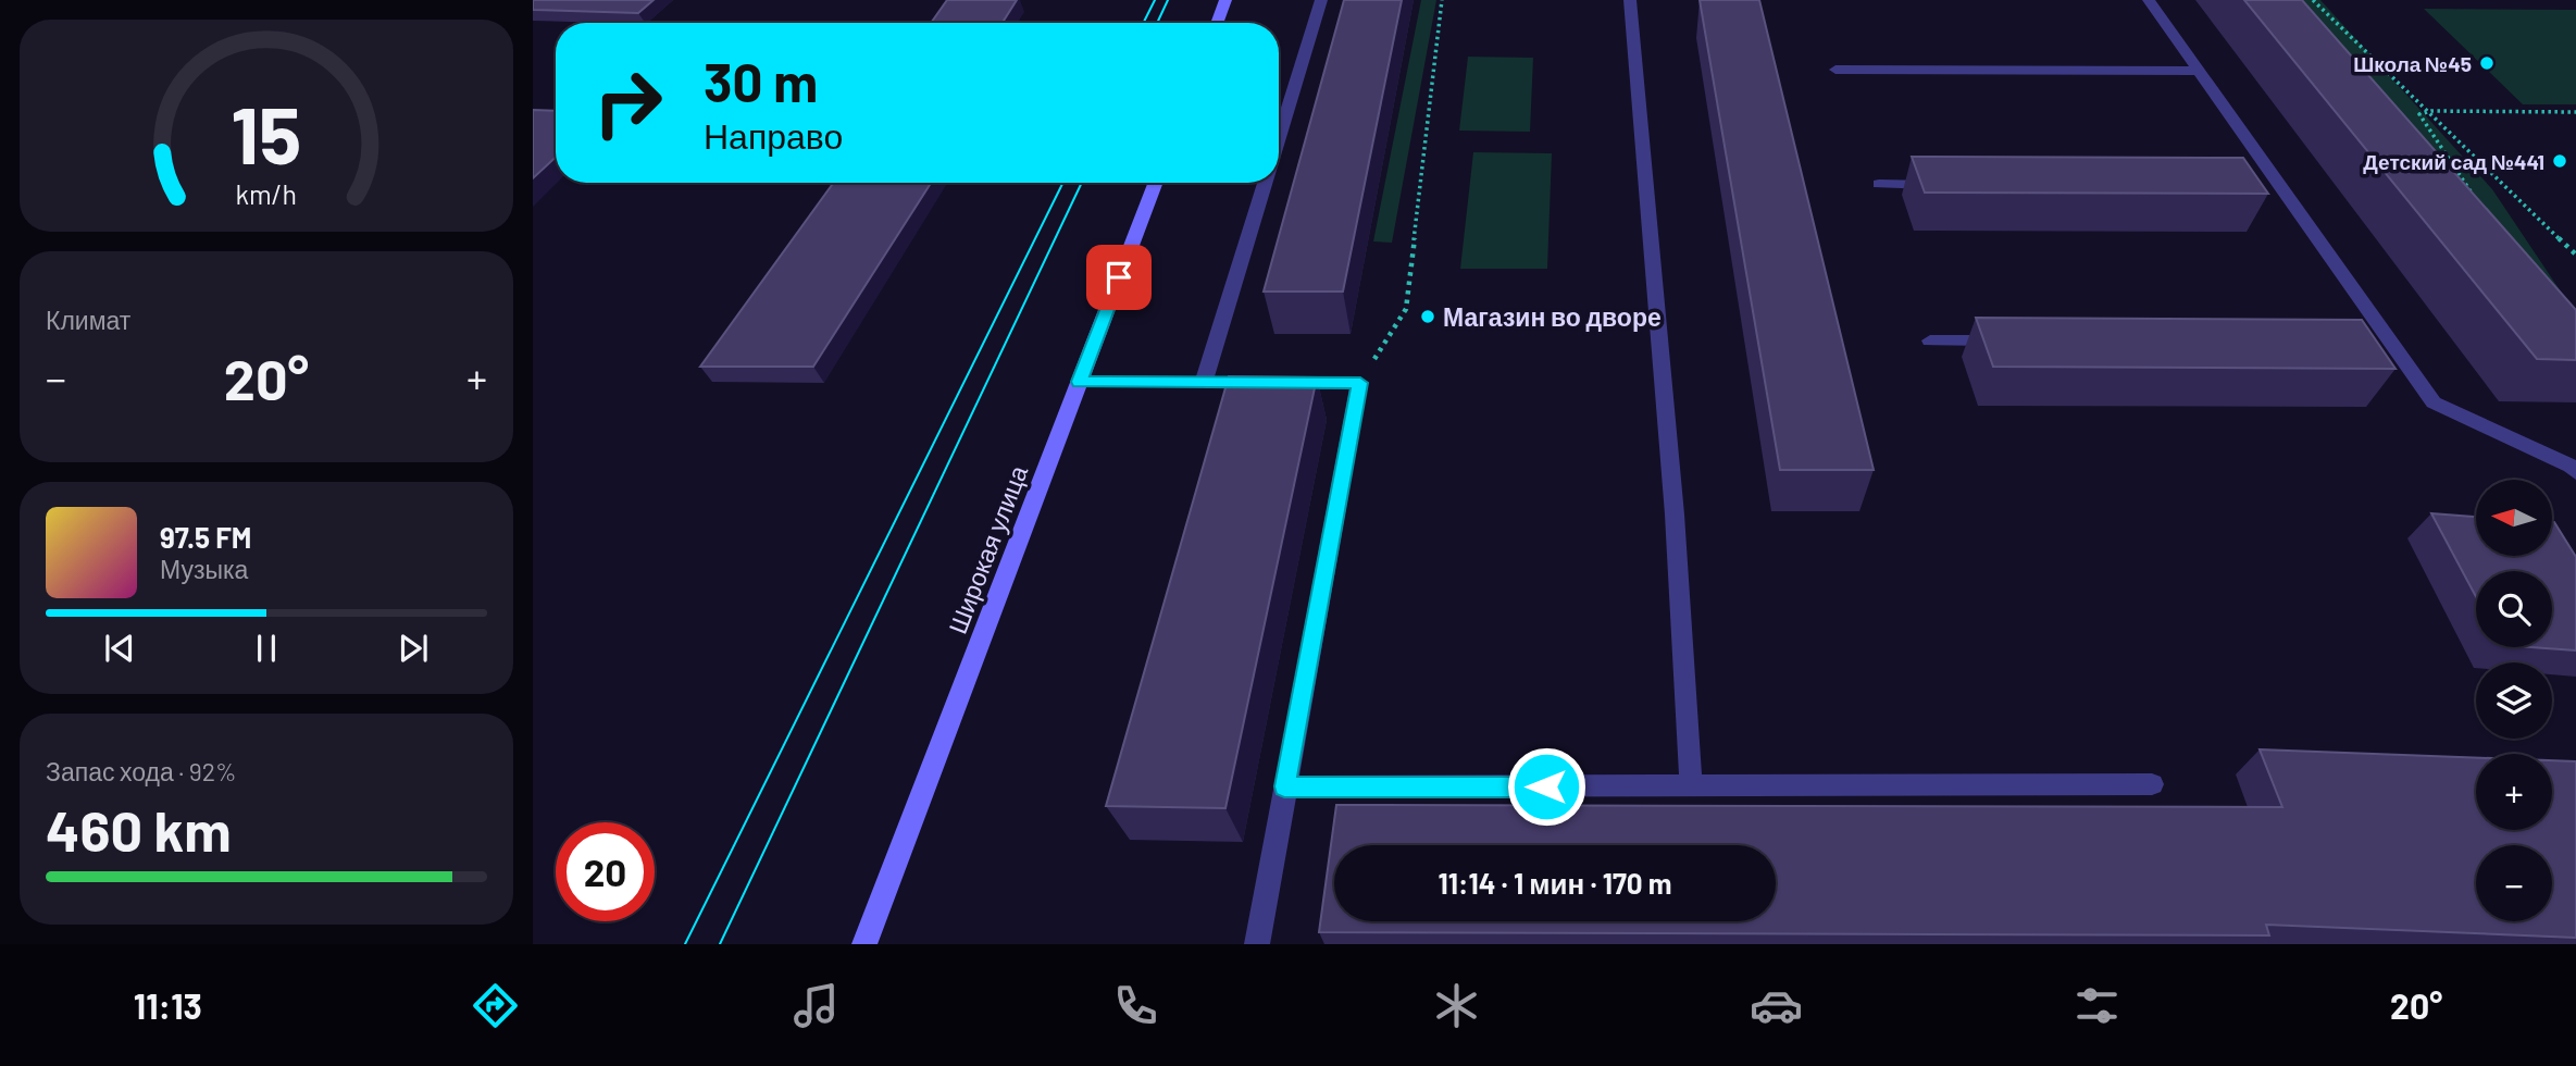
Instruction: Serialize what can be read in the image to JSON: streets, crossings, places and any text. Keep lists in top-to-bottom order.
{
  "streets": {
    "street": ["Широкая улица"]
  },
  "places": ["Школа №45", "Детский сад №441", "Магазин во дворе"],
  "north": "left",
  "page": {
    "turn": ["30 m", "Направо"],
    "tile": [
      "Климат",
      ["Запас хода · 92%", "460 km"]
    ],
    "heat": ["−", "20°", "+"],
    "map_buttons": ["+", "−"],
    "song": ["97.5 FM", "Музыка"],
    "limit": "20",
    "trip": "11:14 · 1 мин · 170 m",
    "tabs": ["11:13", "20°"],
    "gauge": ["15", "km/h"]
  }
}
